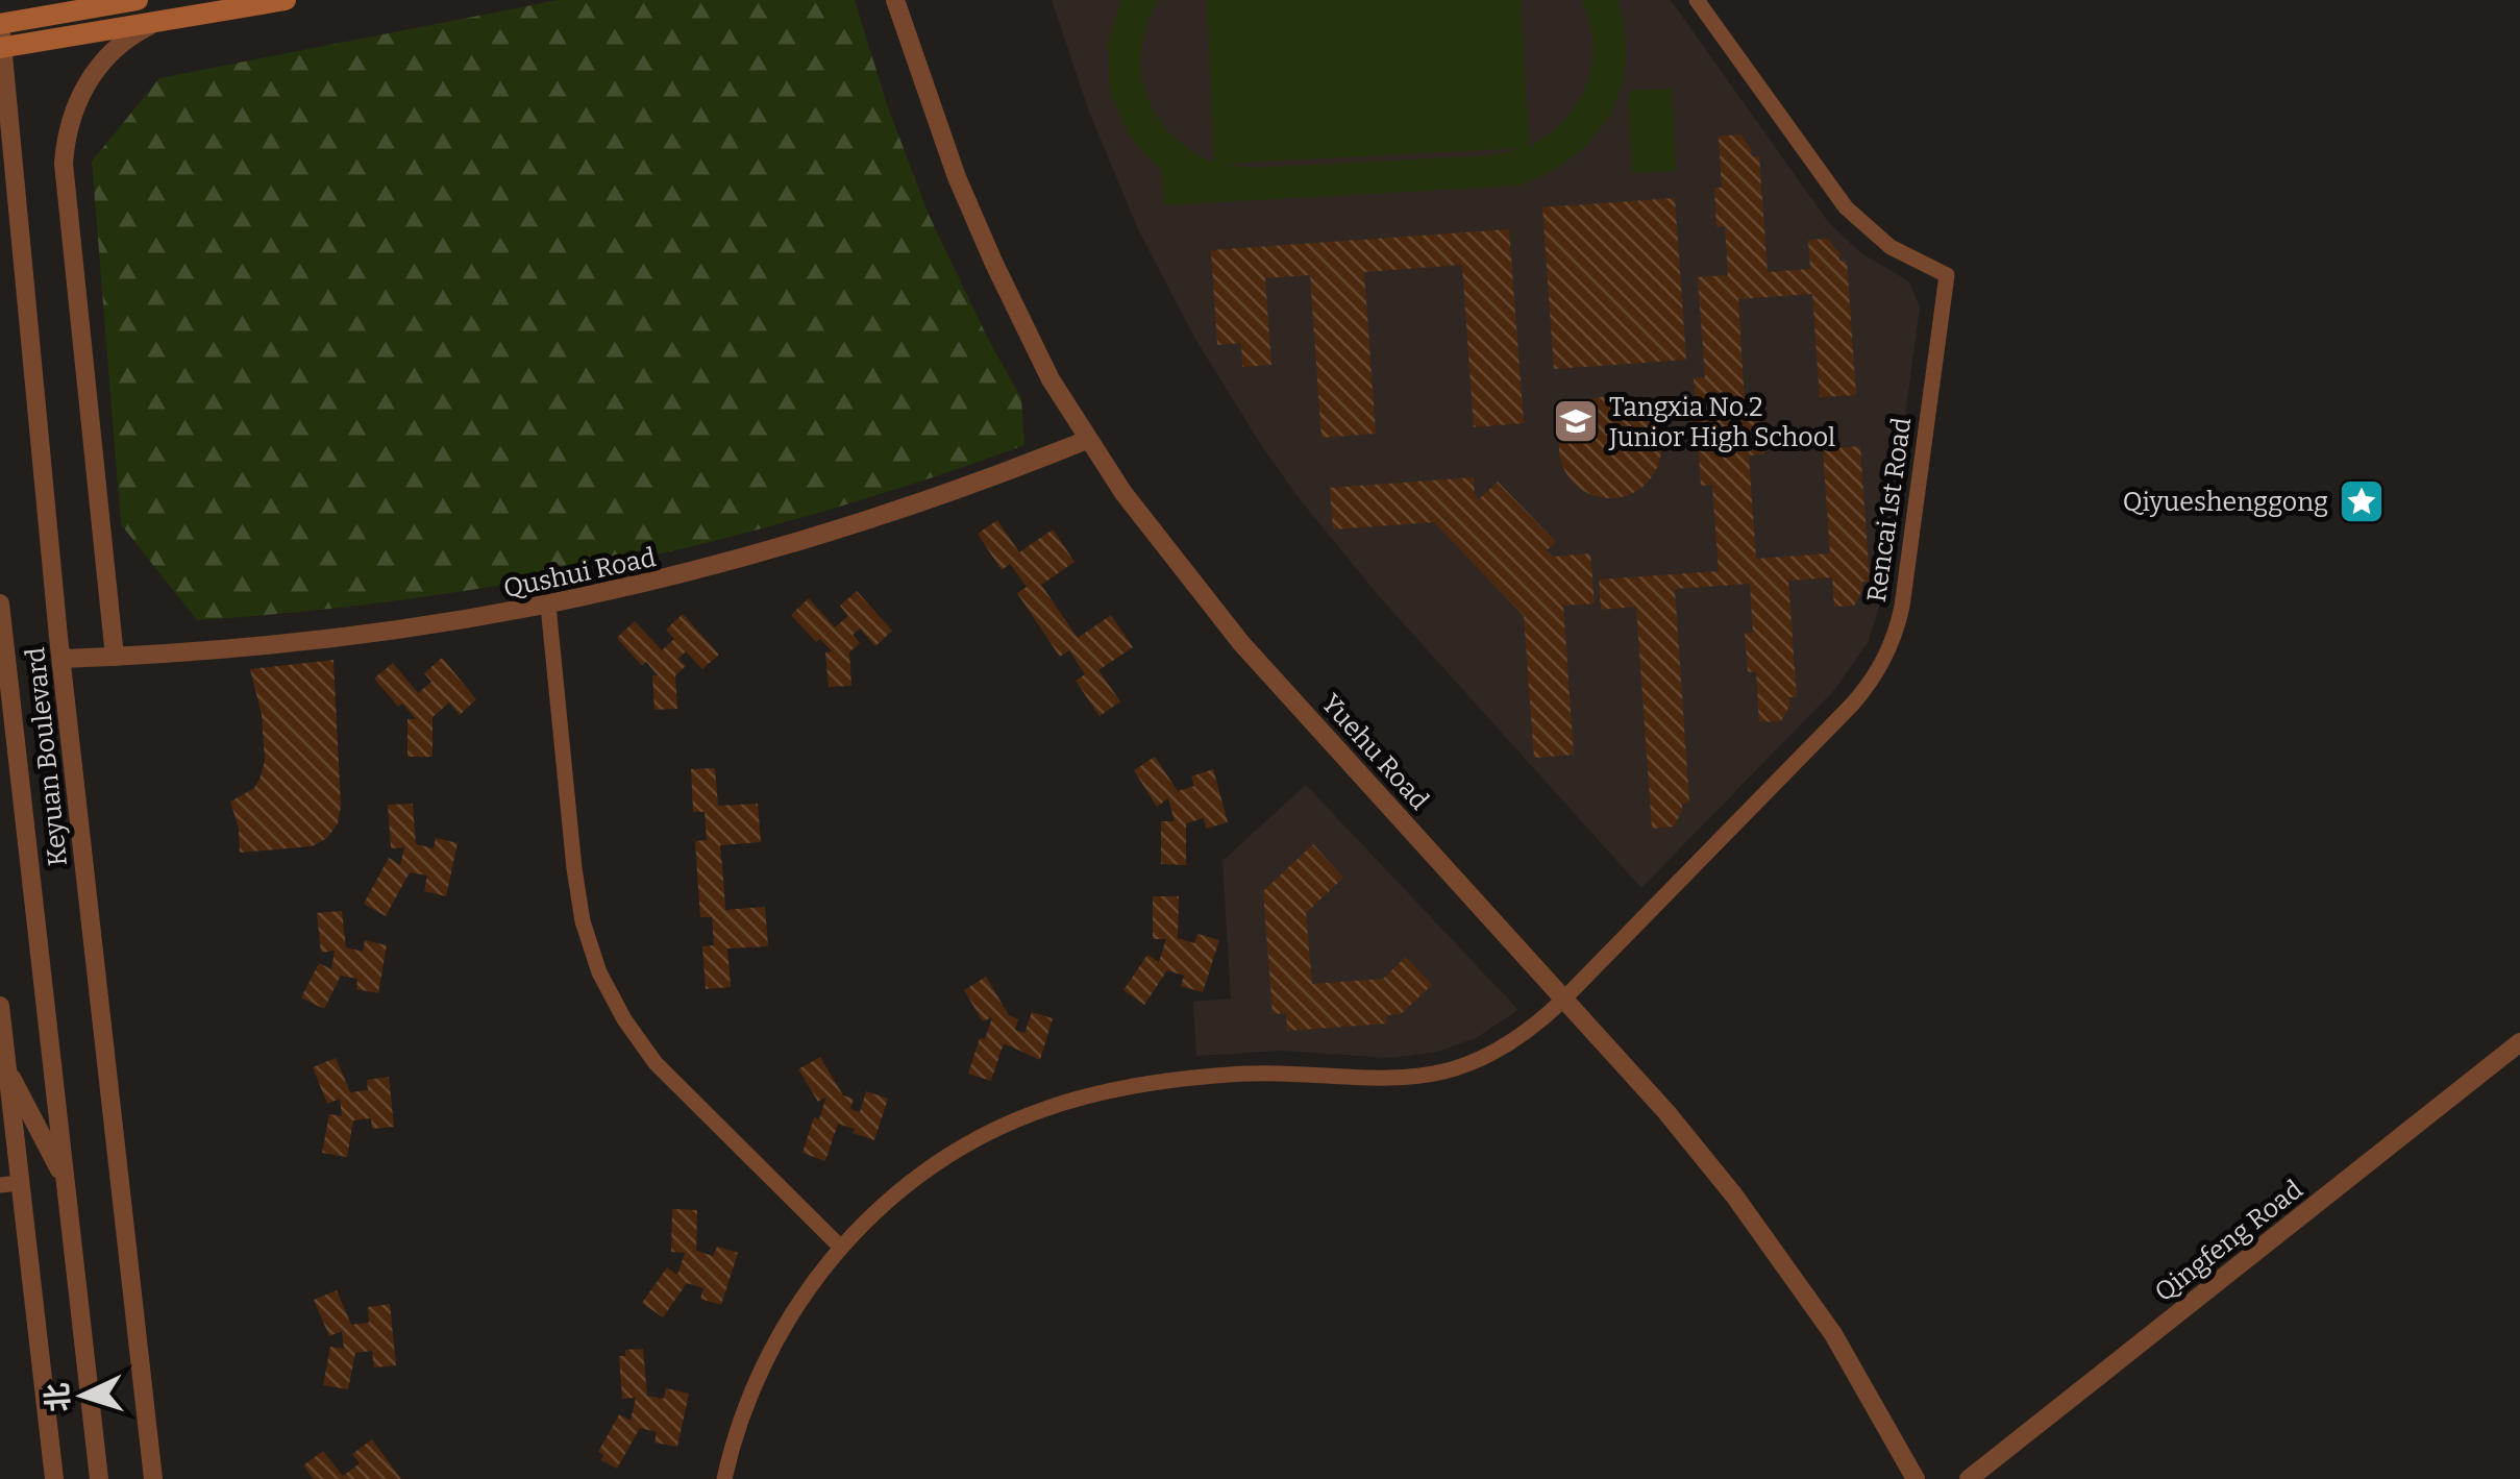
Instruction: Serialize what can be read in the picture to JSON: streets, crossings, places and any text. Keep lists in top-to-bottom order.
{
  "streets": {
    "street": [
      "Rencai 1st Road",
      "Qushui Road",
      "Yuehu Road",
      "Keyuan Boulevard",
      "Qingfeng Road"
    ]
  },
  "crossings": [
    ["Rencai 1st Road", "Yuehu Road"],
    ["Qushui Road", "Yuehu Road"],
    ["Qushui Road", "Keyuan Boulevard"]
  ],
  "places": {
    "school or university": ["Tangxia No.2 Junior High School"],
    "place": ["Qiyueshenggong"]
  },
  "north": "left"
}
